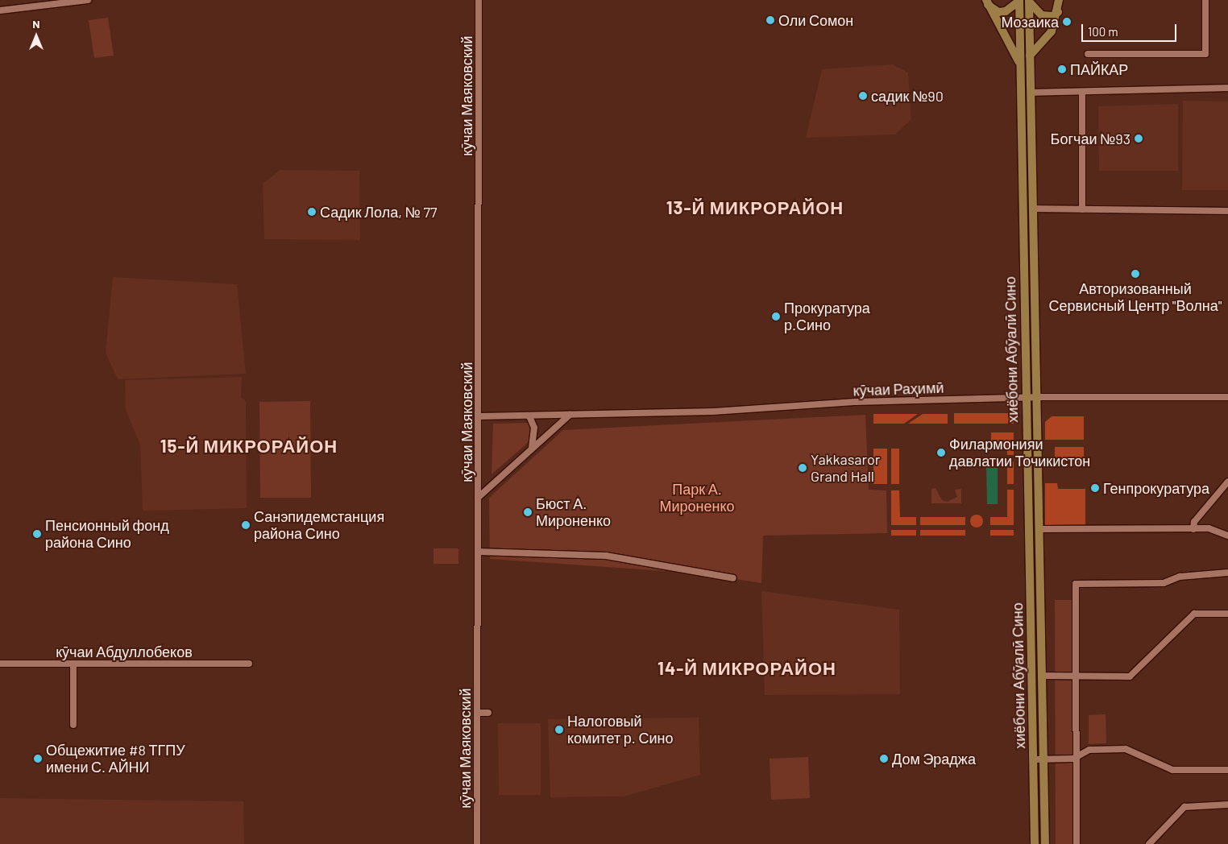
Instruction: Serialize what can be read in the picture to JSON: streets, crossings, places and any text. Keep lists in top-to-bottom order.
{
  "streets": {
    "main road": ["хиёбони Абӯалӣ Сино"],
    "street": ["кӯчаи Маяковский", "кӯчаи Раҳимӣ", "кӯчаи Абдуллобеков"]
  },
  "crossings": [
    ["кӯчаи Маяковский", "кӯчаи Раҳимӣ"],
    ["хиёбони Абӯалӣ Сино", "кӯчаи Раҳимӣ"]
  ],
  "districts": ["13-Й МИКРОРАЙОН", "15-Й МИКРОРАЙОН", "14-Й МИКРОРАЙОН"],
  "parks": ["Парк А. Мироненко"],
  "places": [
    "Оли Сомон",
    "Мозаика",
    "ПАЙКАР",
    "садик №90",
    "Богчаи №93",
    "Садик Лола, № 77",
    "Авторизованный Сервисный Центр \"Волна\"",
    "Прокуратура р.Сино",
    "Филармонияи давлатии Точикистон",
    "Yakkasaror Grand Hall",
    "Генпрокуратура",
    "Бюст А. Мироненко",
    "Санэпидемстанция района Сино",
    "Пенсионный фонд района Сино",
    "Налоговый комитет р. Сино",
    "Общежитие #8 ТГПУ имени С. АЙНИ",
    "Дом Эраджа"
  ],
  "scale_bar": "100 m",
  "north": "top"
}
